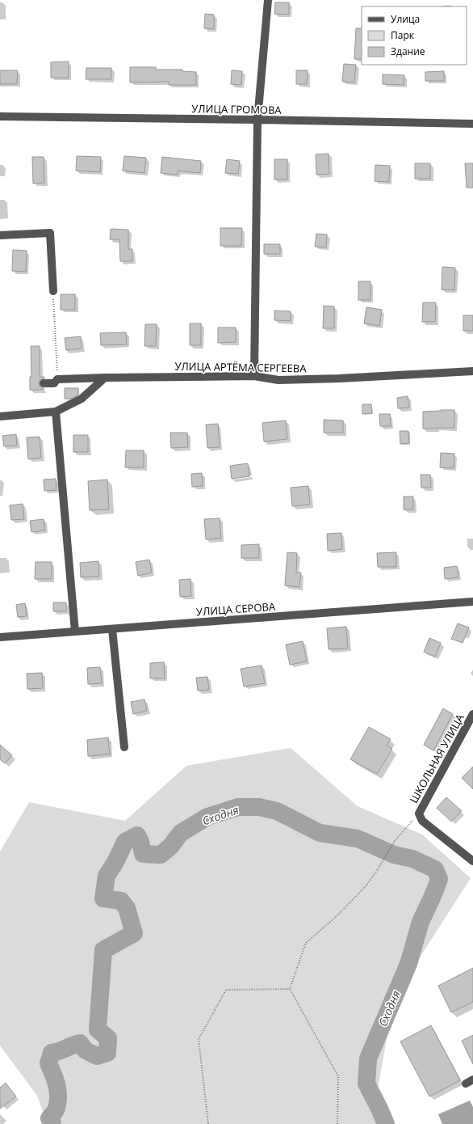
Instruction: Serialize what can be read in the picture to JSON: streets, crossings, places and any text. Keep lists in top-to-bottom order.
{
  "streets": {
    "street": [
      "УЛИЦА ГРОМОВА",
      "УЛИЦА АРТЁМА СЕРГЕЕВА",
      "УЛИЦА СЕРОВА",
      "ШКОЛЬНАЯ УЛИЦА"
    ]
  },
  "water": ["Сходня"],
  "legend": ["Улица", "Парк", "Здание"]
}
